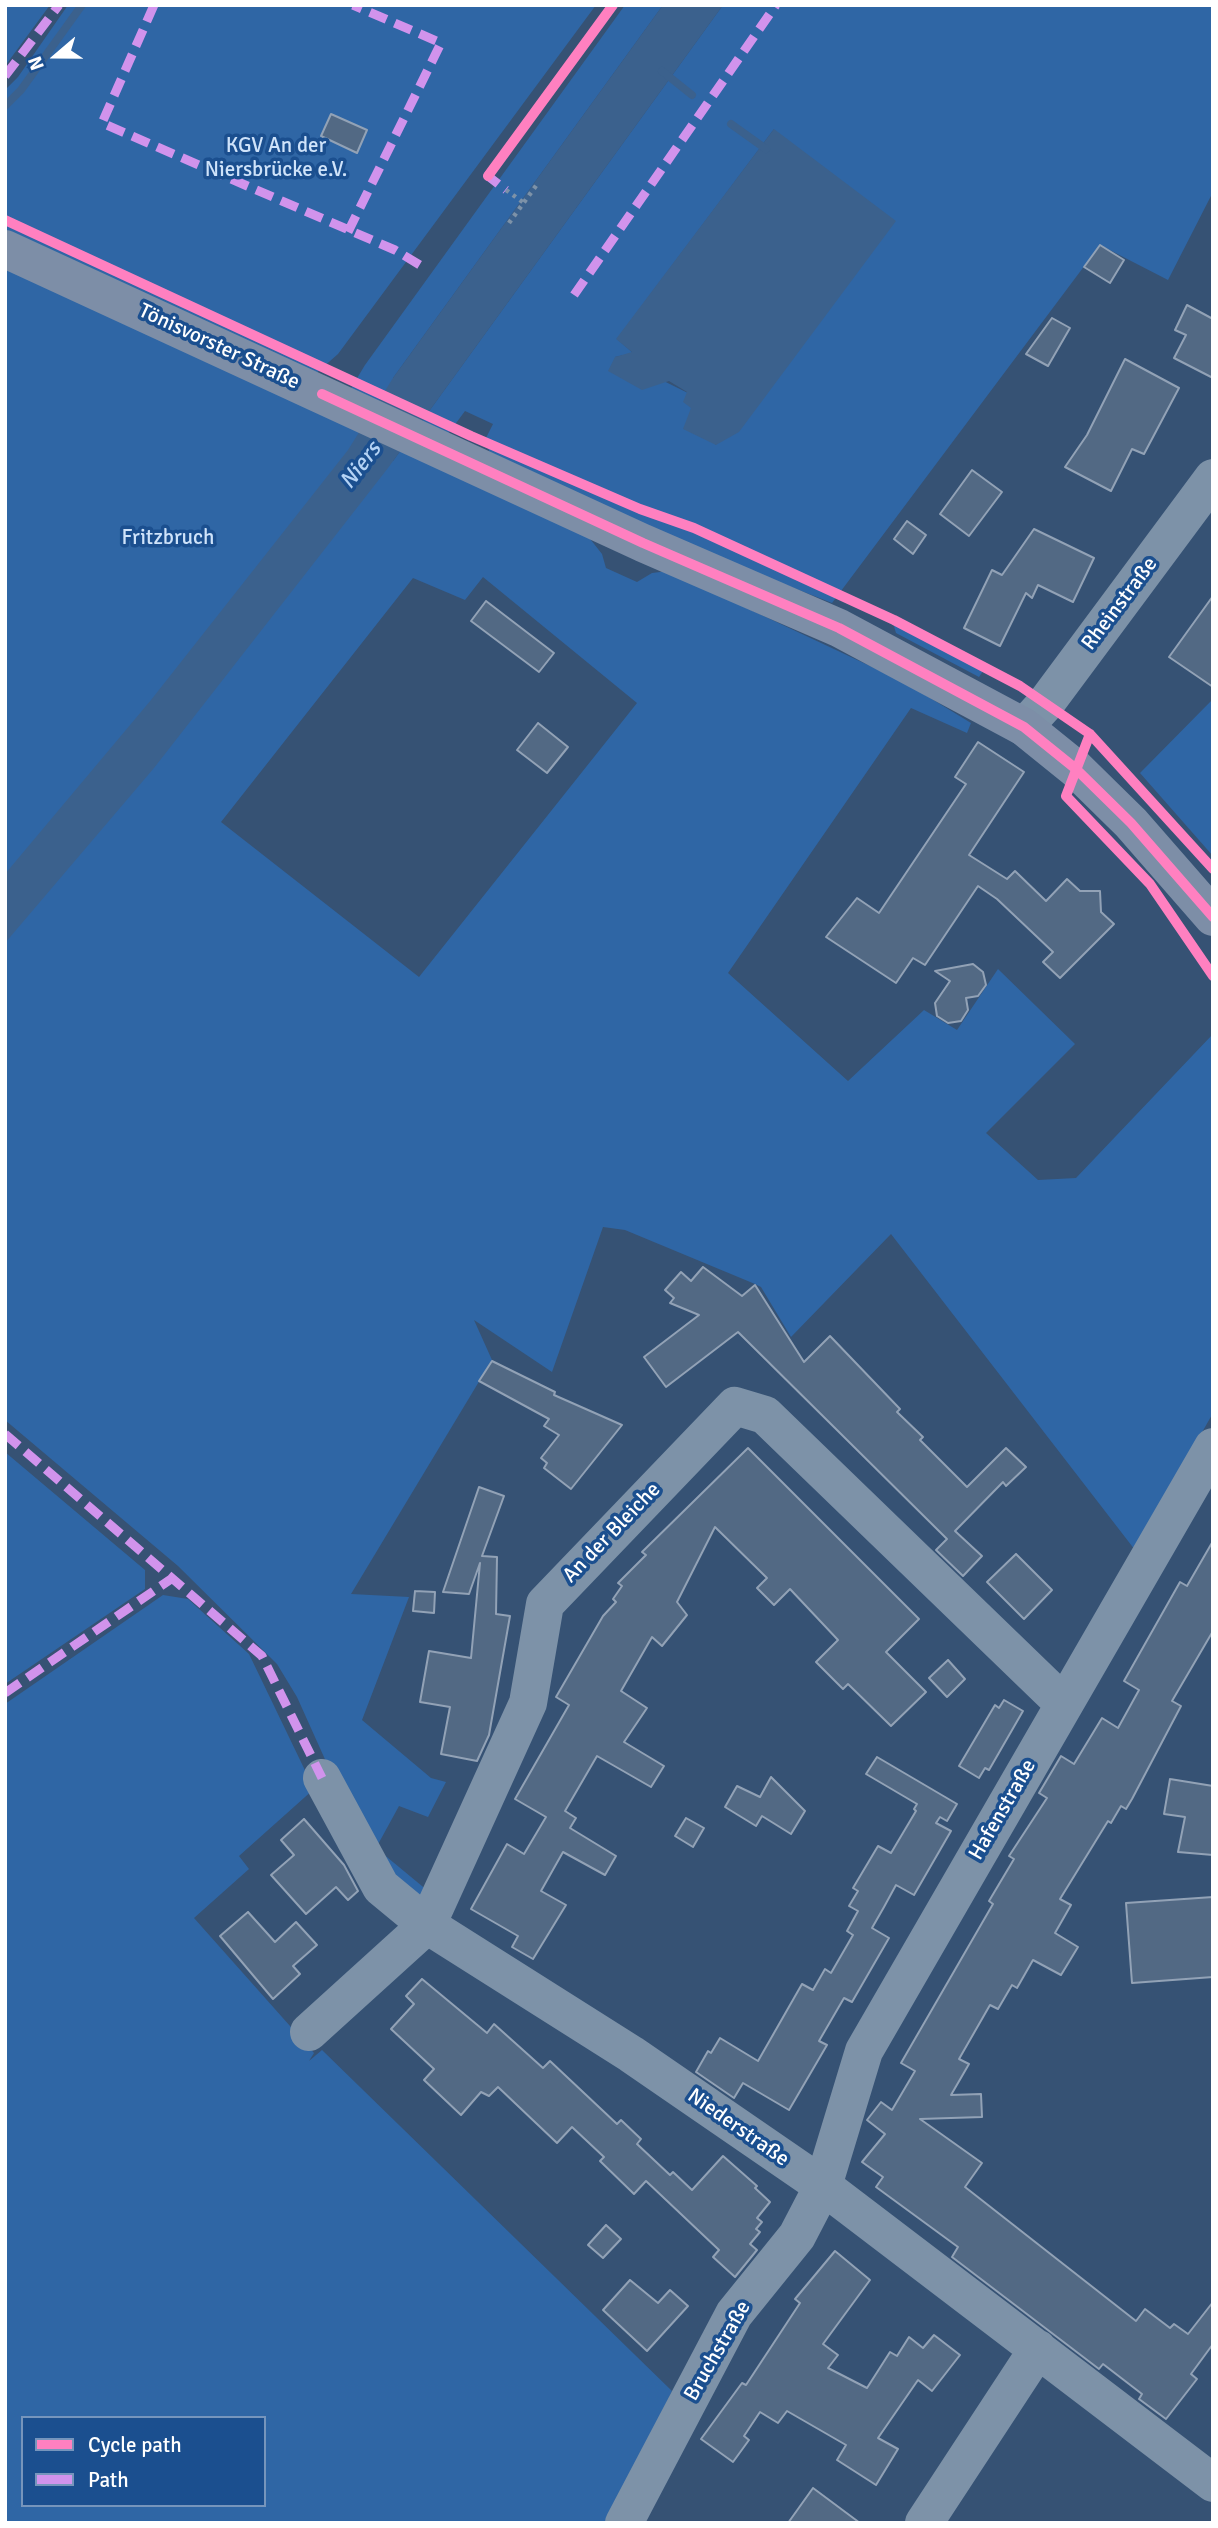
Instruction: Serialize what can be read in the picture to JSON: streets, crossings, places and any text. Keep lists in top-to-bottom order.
{
  "streets": {
    "main road": ["Tönisvorster Straße"],
    "street": [
      "Rheinstraße",
      "An der Bleiche",
      "Hafenstraße",
      "Niederstraße",
      "Bruchstraße"
    ]
  },
  "crossings": [
    ["Tönisvorster Straße", "Rheinstraße"],
    ["An der Bleiche", "Hafenstraße"],
    ["An der Bleiche", "Niederstraße"],
    ["Hafenstraße", "Niederstraße"],
    ["Hafenstraße", "Bruchstraße"],
    ["Niederstraße", "Bruchstraße"]
  ],
  "water": ["Niers"],
  "parks": ["KGV An der Niersbrücke e.V.", "Fritzbruch"],
  "legend": ["Cycle path", "Path"],
  "north": "left"
}
